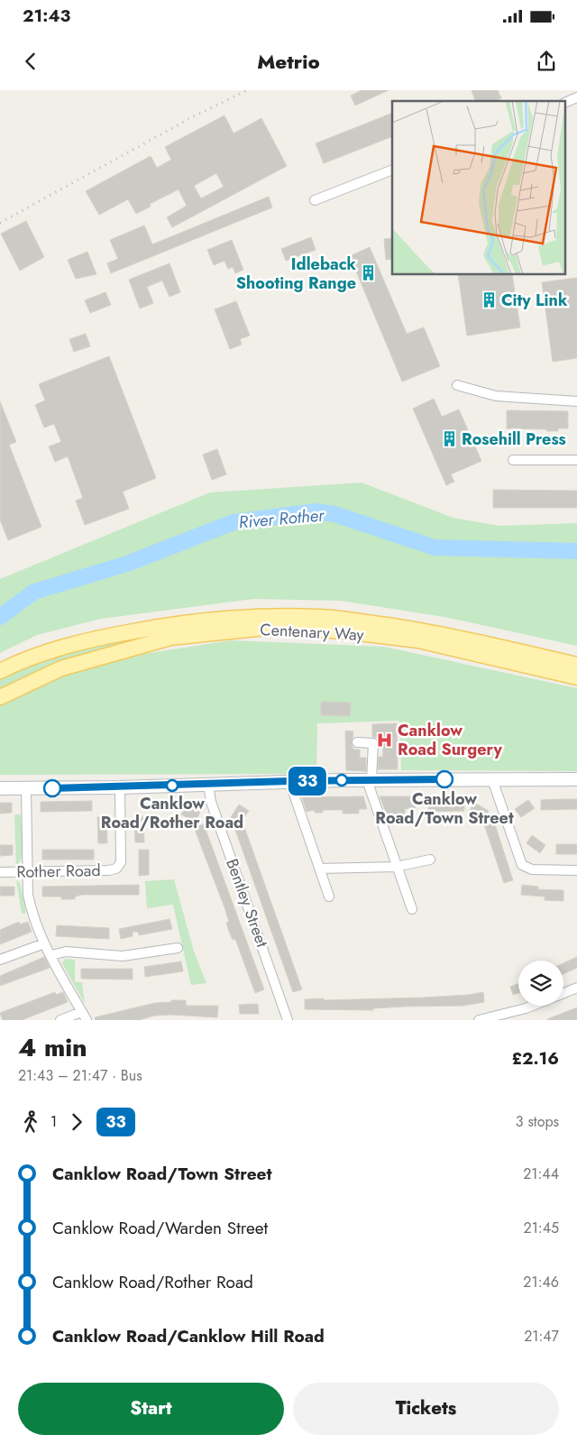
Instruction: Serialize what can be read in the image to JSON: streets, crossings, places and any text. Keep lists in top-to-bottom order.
{
  "streets": {
    "main road": ["Centenary Way"],
    "street": ["Rother Road", "Bentley Street"]
  },
  "water": ["River Rother"],
  "places": {
    "building": ["Idleback Shooting Range", "City Link", "Rosehill Press"],
    "hospital": ["Canklow Road Surgery"],
    "other": ["Canklow Road/Town Street", "Canklow Road/Rother Road"]
  },
  "lines": ["bus line 33"],
  "page": {
    "status": "21:43",
    "header": "Metrio",
    "on_map": "33",
    "heading": ["4 min", "21:43 – 21:47 · Bus", "£2.16"],
    "legs": ["1", "33", "3 stops"],
    "list": [
      {
        "name": "Canklow Road/Town Street",
        "value": "21:44"
      },
      {
        "name": "Canklow Road/Warden Street",
        "value": "21:45"
      },
      {
        "name": "Canklow Road/Rother Road",
        "value": "21:46"
      },
      {
        "name": "Canklow Road/Canklow Hill Road",
        "value": "21:47"
      }
    ],
    "buttons": ["Start", "Tickets"]
  }
}
